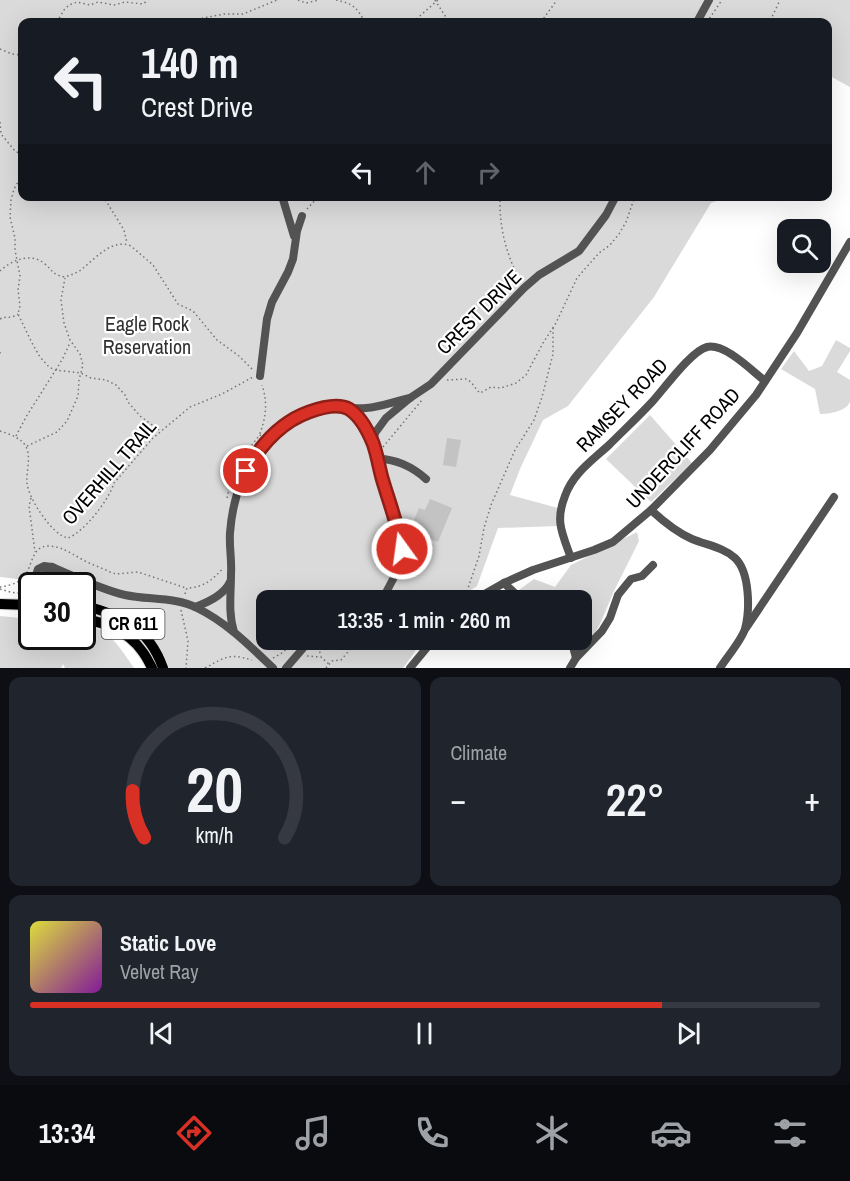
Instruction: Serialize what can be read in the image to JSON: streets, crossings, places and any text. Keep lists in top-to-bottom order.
{
  "streets": {
    "main road": ["CR 611"],
    "street": ["CREST DRIVE", "RAMSEY ROAD", "UNDERCLIFF ROAD"],
    "path": ["OVERHILL TRAIL"]
  },
  "crossings": [
    ["RAMSEY ROAD", "UNDERCLIFF ROAD"]
  ],
  "parks": ["Eagle Rock Reservation"],
  "page": {
    "turn": ["140 m", "Crest Drive"],
    "limit": "30",
    "trip": "13:35 · 1 min · 260 m",
    "tile": "Climate",
    "heat": ["−", "22°", "+"],
    "song": ["Static Love", "Velvet Ray"],
    "tabs": "13:34",
    "gauge": ["20", "km/h"]
  }
}
